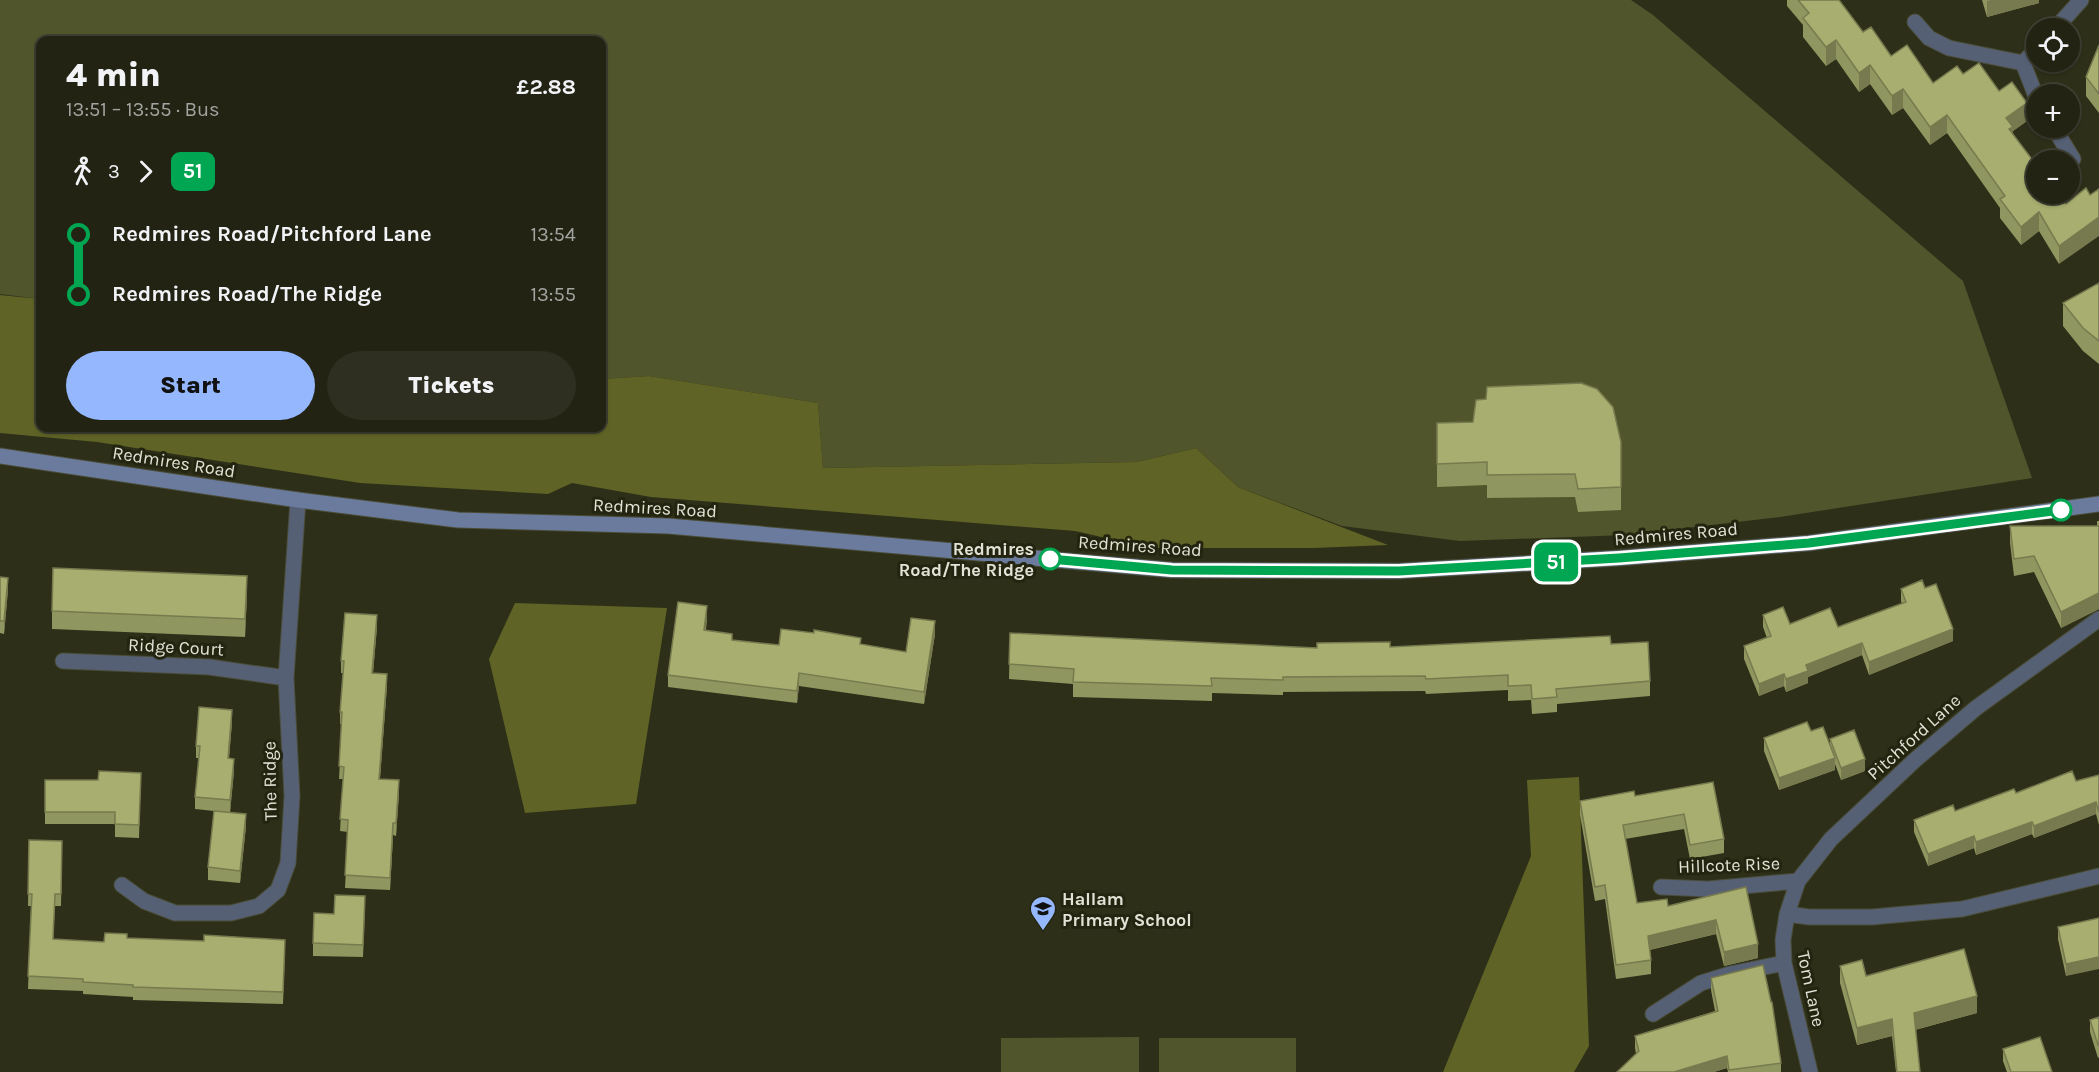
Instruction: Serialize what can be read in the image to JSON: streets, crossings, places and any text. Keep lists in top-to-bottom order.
{
  "streets": {
    "street": [
      "Redmires Road",
      "Ridge Court",
      "Pitchford Lane",
      "The Ridge",
      "Hillcote Rise",
      "Tom Lane"
    ]
  },
  "crossings": [
    ["Redmires Road", "The Ridge"],
    ["Ridge Court", "The Ridge"],
    ["Pitchford Lane", "Hillcote Rise"],
    ["Pitchford Lane", "Tom Lane"]
  ],
  "places": {
    "other": ["Redmires Road/The Ridge"],
    "school or university": ["Hallam Primary School"]
  },
  "lines": ["bus line 51"],
  "page": {
    "on_map": "51",
    "map_buttons": ["+", "−"],
    "heading": ["4 min", "13:51 – 13:55 · Bus", "£2.88"],
    "legs": ["3", "51"],
    "list": [
      {
        "name": "Redmires Road/Pitchford Lane",
        "value": "13:54"
      },
      {
        "name": "Redmires Road/The Ridge",
        "value": "13:55"
      }
    ],
    "buttons": ["Start", "Tickets"]
  }
}
